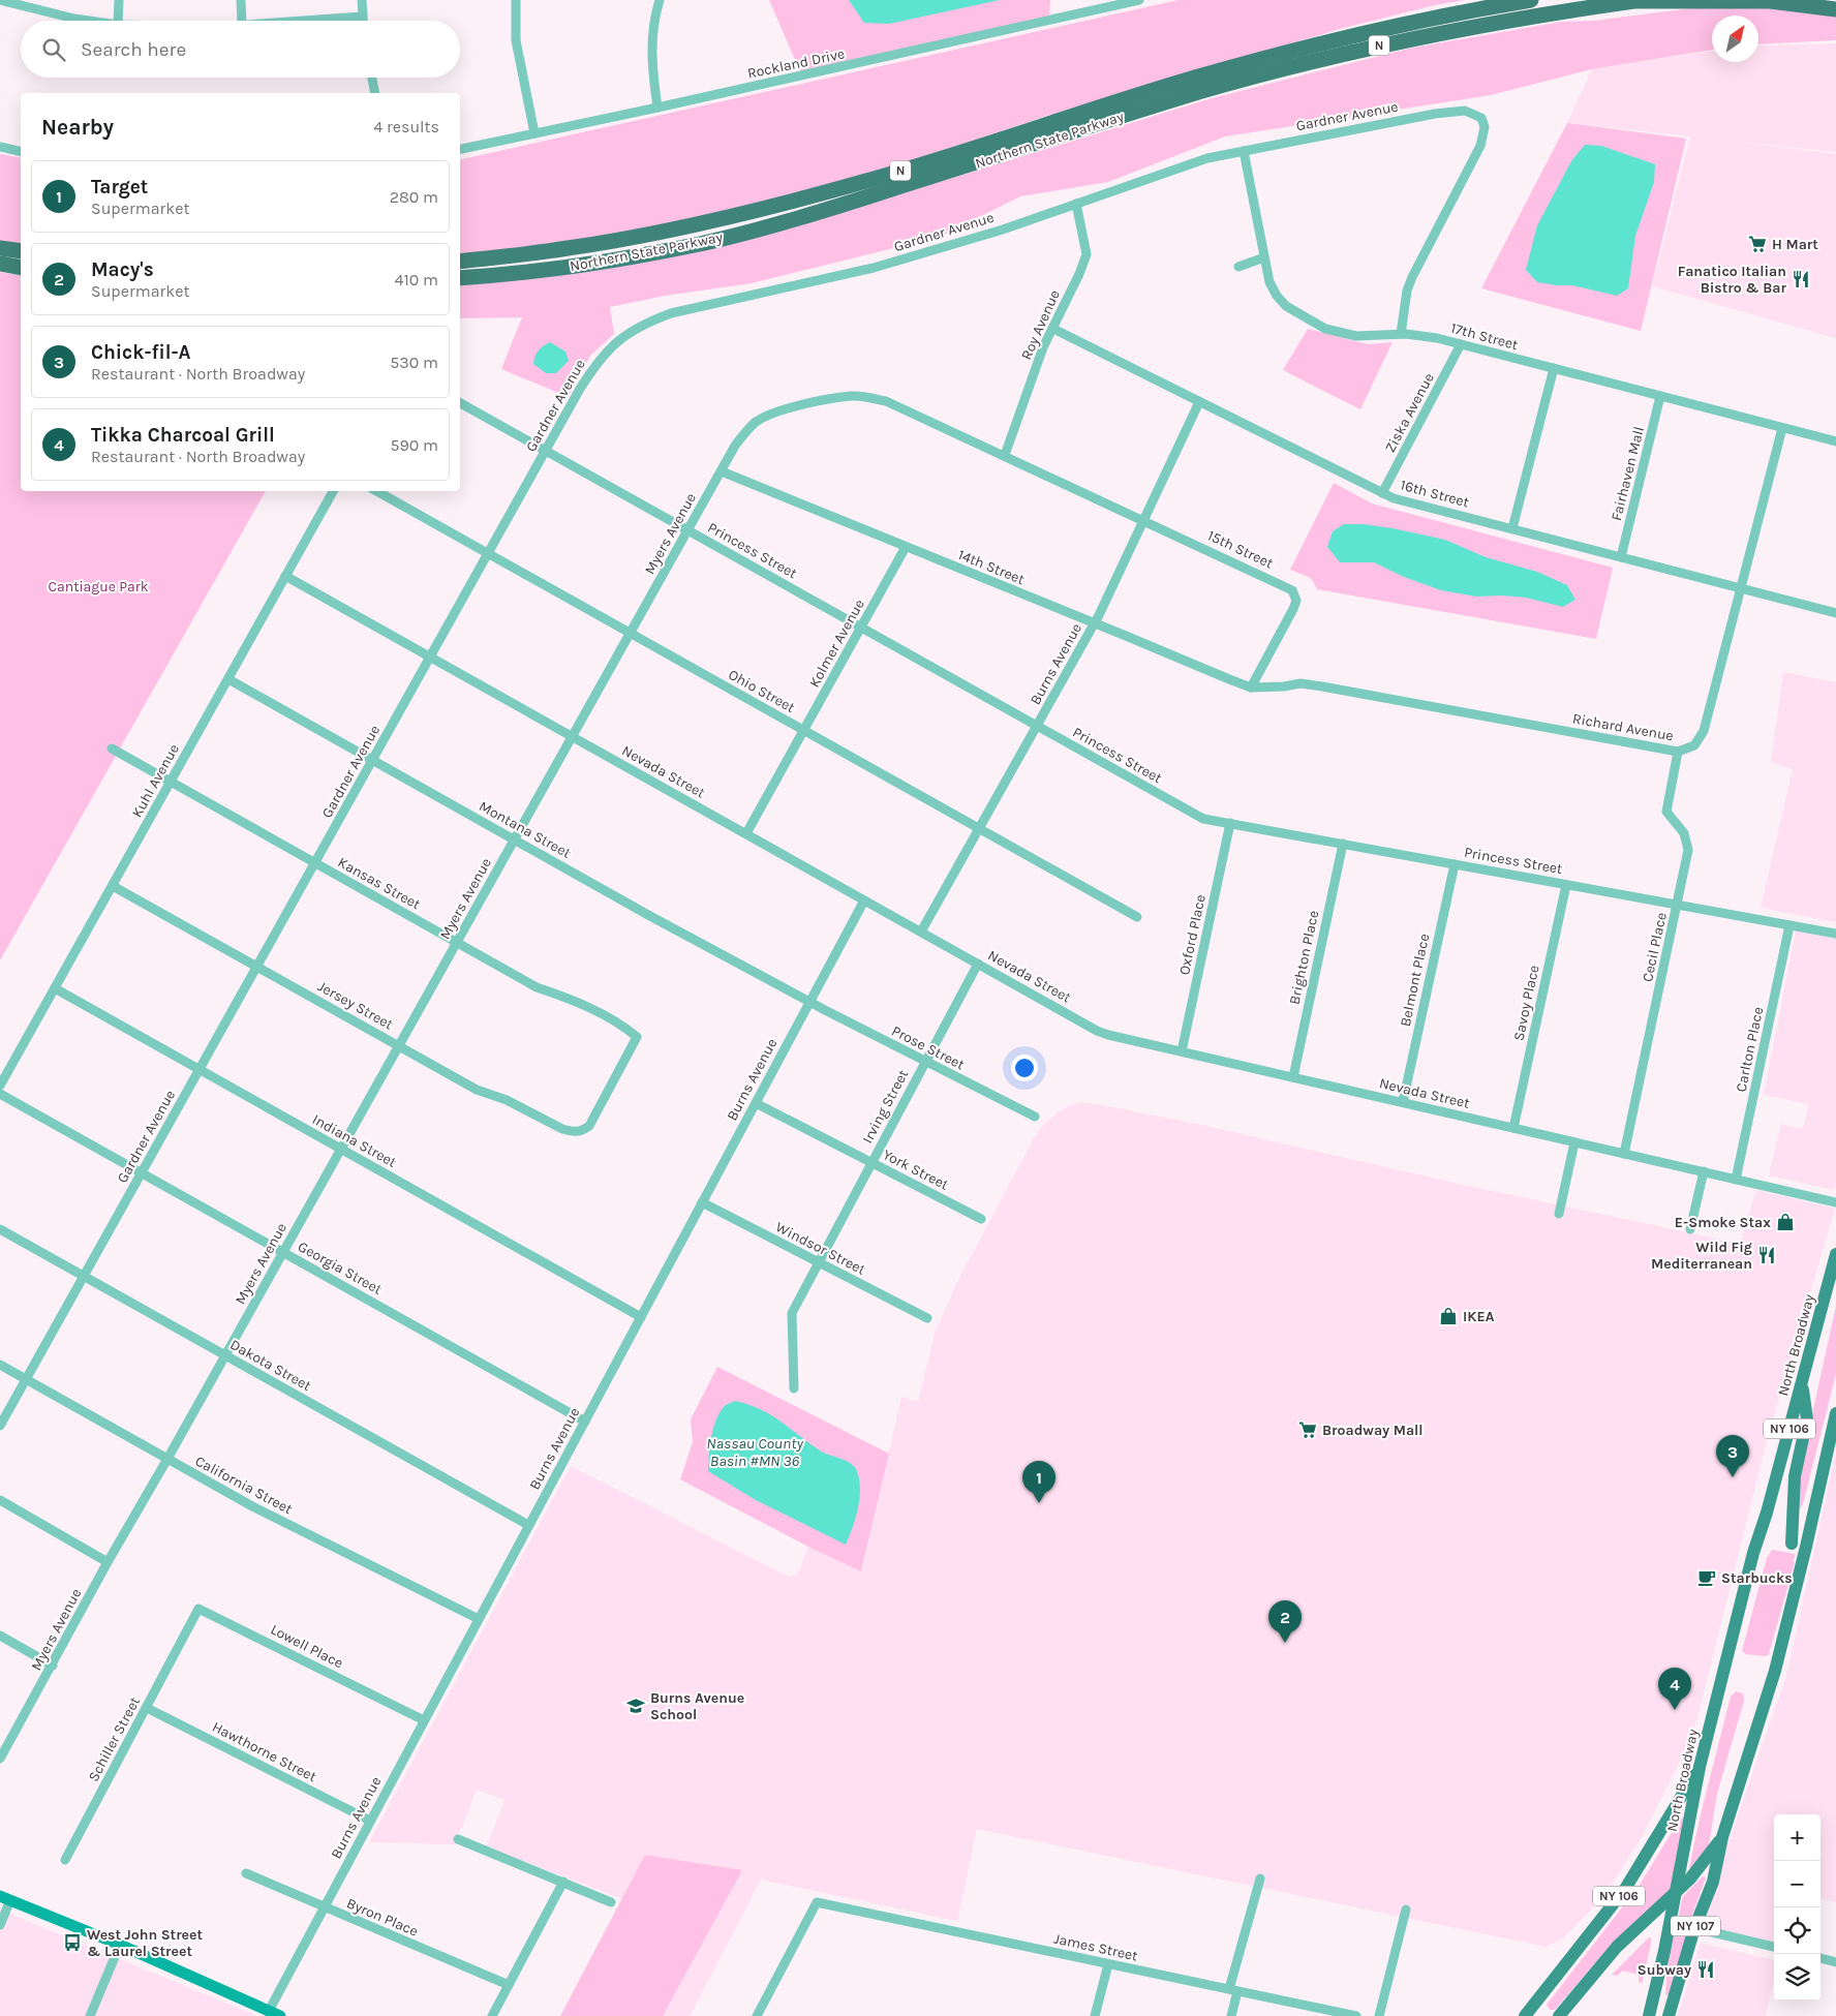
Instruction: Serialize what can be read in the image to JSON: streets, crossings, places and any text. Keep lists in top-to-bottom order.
{
  "streets": {
    "highway": ["N", "Northern State Parkway"],
    "main road": ["North Broadway", "NY 106", "NY 107"],
    "street": [
      "Rockland Drive",
      "Gardner Avenue",
      "Roy Avenue",
      "17th Street",
      "Ziska Avenue",
      "Fairhaven Mall",
      "16th Street",
      "Myers Avenue",
      "15th Street",
      "Princess Street",
      "14th Street",
      "Kolmer Avenue",
      "Burns Avenue",
      "Ohio Street",
      "Richard Avenue",
      "Nevada Street",
      "Kuhl Avenue",
      "Montana Street",
      "Kansas Street",
      "Oxford Place",
      "Cecil Place",
      "Brighton Place",
      "Belmont Place",
      "Savoy Place",
      "Jersey Street",
      "Prose Street",
      "Carlton Place",
      "Irving Street",
      "Indiana Street",
      "York Street",
      "Windsor Street",
      "Georgia Street",
      "Dakota Street",
      "California Street",
      "Lowell Place",
      "Schiller Street",
      "Hawthorne Street",
      "Byron Place",
      "James Street"
    ]
  },
  "crossings": [
    ["Gardner Avenue", "Roy Avenue"],
    ["Gardner Avenue", "17th Street"],
    ["Gardner Avenue", "Princess Street"],
    ["Gardner Avenue", "Ohio Street"],
    ["Gardner Avenue", "Nevada Street"],
    ["Gardner Avenue", "Montana Street"],
    ["Gardner Avenue", "Kansas Street"],
    ["Gardner Avenue", "Jersey Street"],
    ["Gardner Avenue", "Indiana Street"],
    ["Gardner Avenue", "Georgia Street"],
    ["Gardner Avenue", "Dakota Street"],
    ["Gardner Avenue", "California Street"],
    ["Roy Avenue", "16th Street"],
    ["Roy Avenue", "Myers Avenue"],
    ["17th Street", "Ziska Avenue"],
    ["17th Street", "Fairhaven Mall"],
    ["17th Street", "Richard Avenue"],
    ["Ziska Avenue", "16th Street"],
    ["Fairhaven Mall", "16th Street"],
    ["16th Street", "Burns Avenue"],
    ["16th Street", "Richard Avenue"],
    ["Myers Avenue", "15th Street"],
    ["Myers Avenue", "Princess Street"],
    ["Myers Avenue", "14th Street"],
    ["Myers Avenue", "Burns Avenue"],
    ["Myers Avenue", "Ohio Street"],
    ["Myers Avenue", "Nevada Street"],
    ["Myers Avenue", "Montana Street"],
    ["Myers Avenue", "Kansas Street"],
    ["Myers Avenue", "Jersey Street"],
    ["Myers Avenue", "Indiana Street"],
    ["Myers Avenue", "Georgia Street"],
    ["Myers Avenue", "Dakota Street"],
    ["Myers Avenue", "California Street"],
    ["15th Street", "14th Street"],
    ["15th Street", "Burns Avenue"],
    ["15th Street", "Richard Avenue"],
    ["Princess Street", "Kolmer Avenue"],
    ["Princess Street", "Burns Avenue"],
    ["Princess Street", "Oxford Place"],
    ["Princess Street", "Cecil Place"],
    ["Princess Street", "Brighton Place"],
    ["Princess Street", "Belmont Place"],
    ["Princess Street", "Savoy Place"],
    ["Princess Street", "Carlton Place"],
    ["14th Street", "Kolmer Avenue"],
    ["14th Street", "Burns Avenue"],
    ["14th Street", "Richard Avenue"],
    ["Kolmer Avenue", "Ohio Street"],
    ["Kolmer Avenue", "Nevada Street"],
    ["Burns Avenue", "Ohio Street"],
    ["Burns Avenue", "Nevada Street"],
    ["Burns Avenue", "Montana Street"],
    ["Burns Avenue", "Prose Street"],
    ["Burns Avenue", "Indiana Street"],
    ["Burns Avenue", "York Street"],
    ["Burns Avenue", "Windsor Street"],
    ["Burns Avenue", "Georgia Street"],
    ["Burns Avenue", "Dakota Street"],
    ["Burns Avenue", "California Street"],
    ["Burns Avenue", "Lowell Place"],
    ["Burns Avenue", "Hawthorne Street"],
    ["Burns Avenue", "Byron Place"],
    ["Richard Avenue", "Cecil Place"],
    ["Nevada Street", "Kuhl Avenue"],
    ["Nevada Street", "Oxford Place"],
    ["Nevada Street", "Cecil Place"],
    ["Nevada Street", "Brighton Place"],
    ["Nevada Street", "Belmont Place"],
    ["Nevada Street", "Savoy Place"],
    ["Nevada Street", "Carlton Place"],
    ["Nevada Street", "Irving Street"],
    ["Kuhl Avenue", "Montana Street"],
    ["Kuhl Avenue", "Kansas Street"],
    ["Kuhl Avenue", "Jersey Street"],
    ["Kuhl Avenue", "Indiana Street"],
    ["Montana Street", "Prose Street"],
    ["Kansas Street", "Jersey Street"],
    ["Prose Street", "Irving Street"],
    ["Irving Street", "York Street"],
    ["Irving Street", "Windsor Street"],
    ["North Broadway", "NY 106"],
    ["NY 106", "NY 107"],
    ["Lowell Place", "Schiller Street"],
    ["Schiller Street", "Hawthorne Street"]
  ],
  "water": ["Nassau County Basin #MN 36"],
  "parks": ["Cantiague Park"],
  "places": {
    "supermarket": ["H Mart", "Broadway Mall"],
    "restaurant": ["Fanatico Italian Bistro & Bar", "Wild Fig Mediterranean", "Subway"],
    "shop": ["E-Smoke Stax", "IKEA"],
    "cafe": ["Starbucks"],
    "school or university": ["Burns Avenue School"],
    "bus stop": ["West John Street & Laurel Street"]
  },
  "north": "top right",
  "page": {
    "search": "Search here",
    "heading": ["Nearby", "4 results"],
    "list": [
      {
        "mark": "1",
        "name": "Target",
        "note": "Supermarket",
        "value": "280 m"
      },
      {
        "mark": "2",
        "name": "Macy's",
        "note": "Supermarket",
        "value": "410 m"
      },
      {
        "mark": "3",
        "name": "Chick-fil-A",
        "note": "Restaurant · North Broadway",
        "value": "530 m"
      },
      {
        "mark": "4",
        "name": "Tikka Charcoal Grill",
        "note": "Restaurant · North Broadway",
        "value": "590 m"
      }
    ],
    "pins": [
      "3",
      "1",
      "2",
      "4"
    ],
    "map_buttons": ["+", "−"]
  }
}
